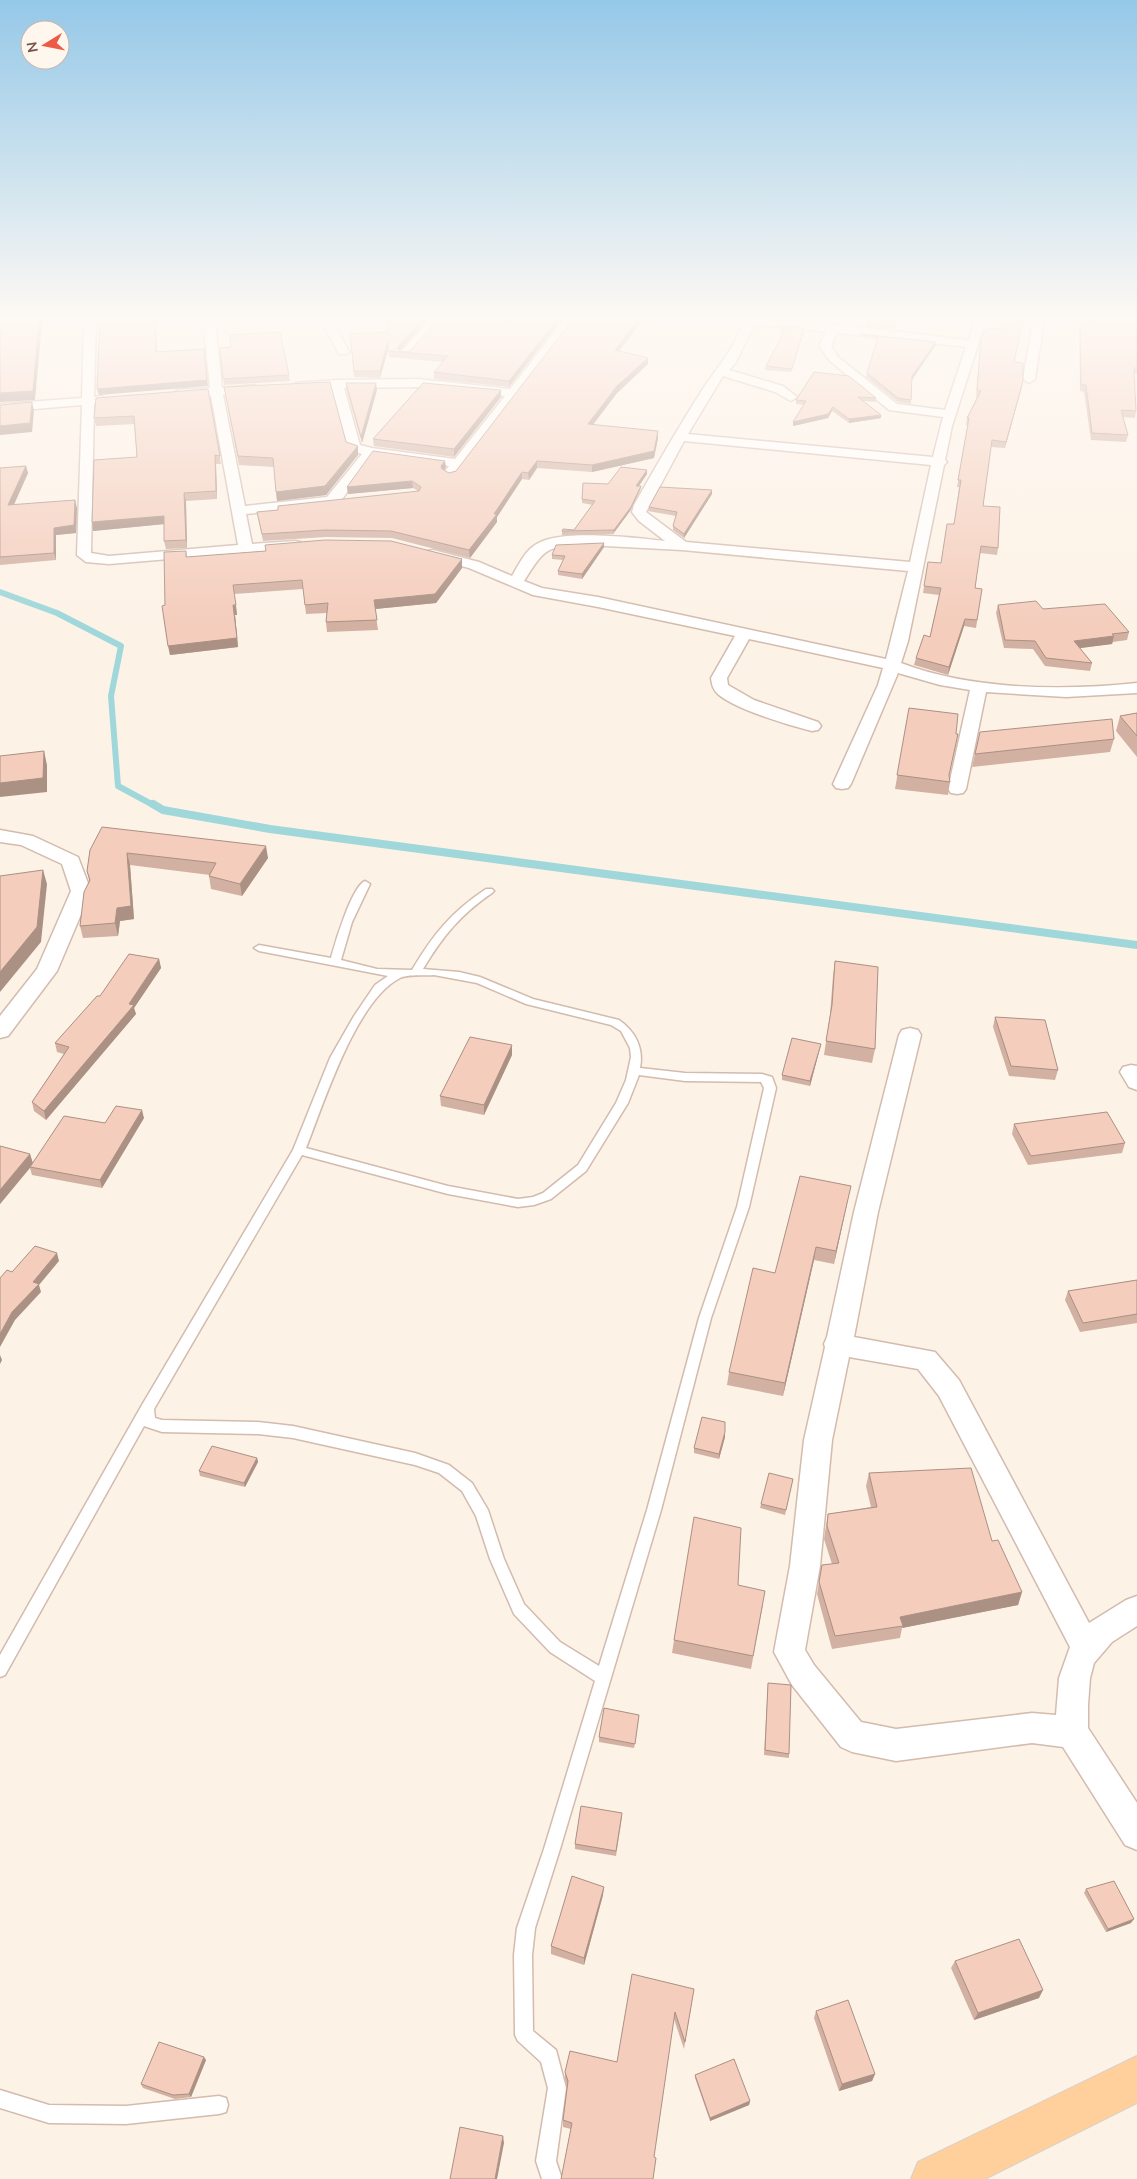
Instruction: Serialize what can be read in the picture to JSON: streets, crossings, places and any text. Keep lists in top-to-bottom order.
{
  "north": "left"
}
